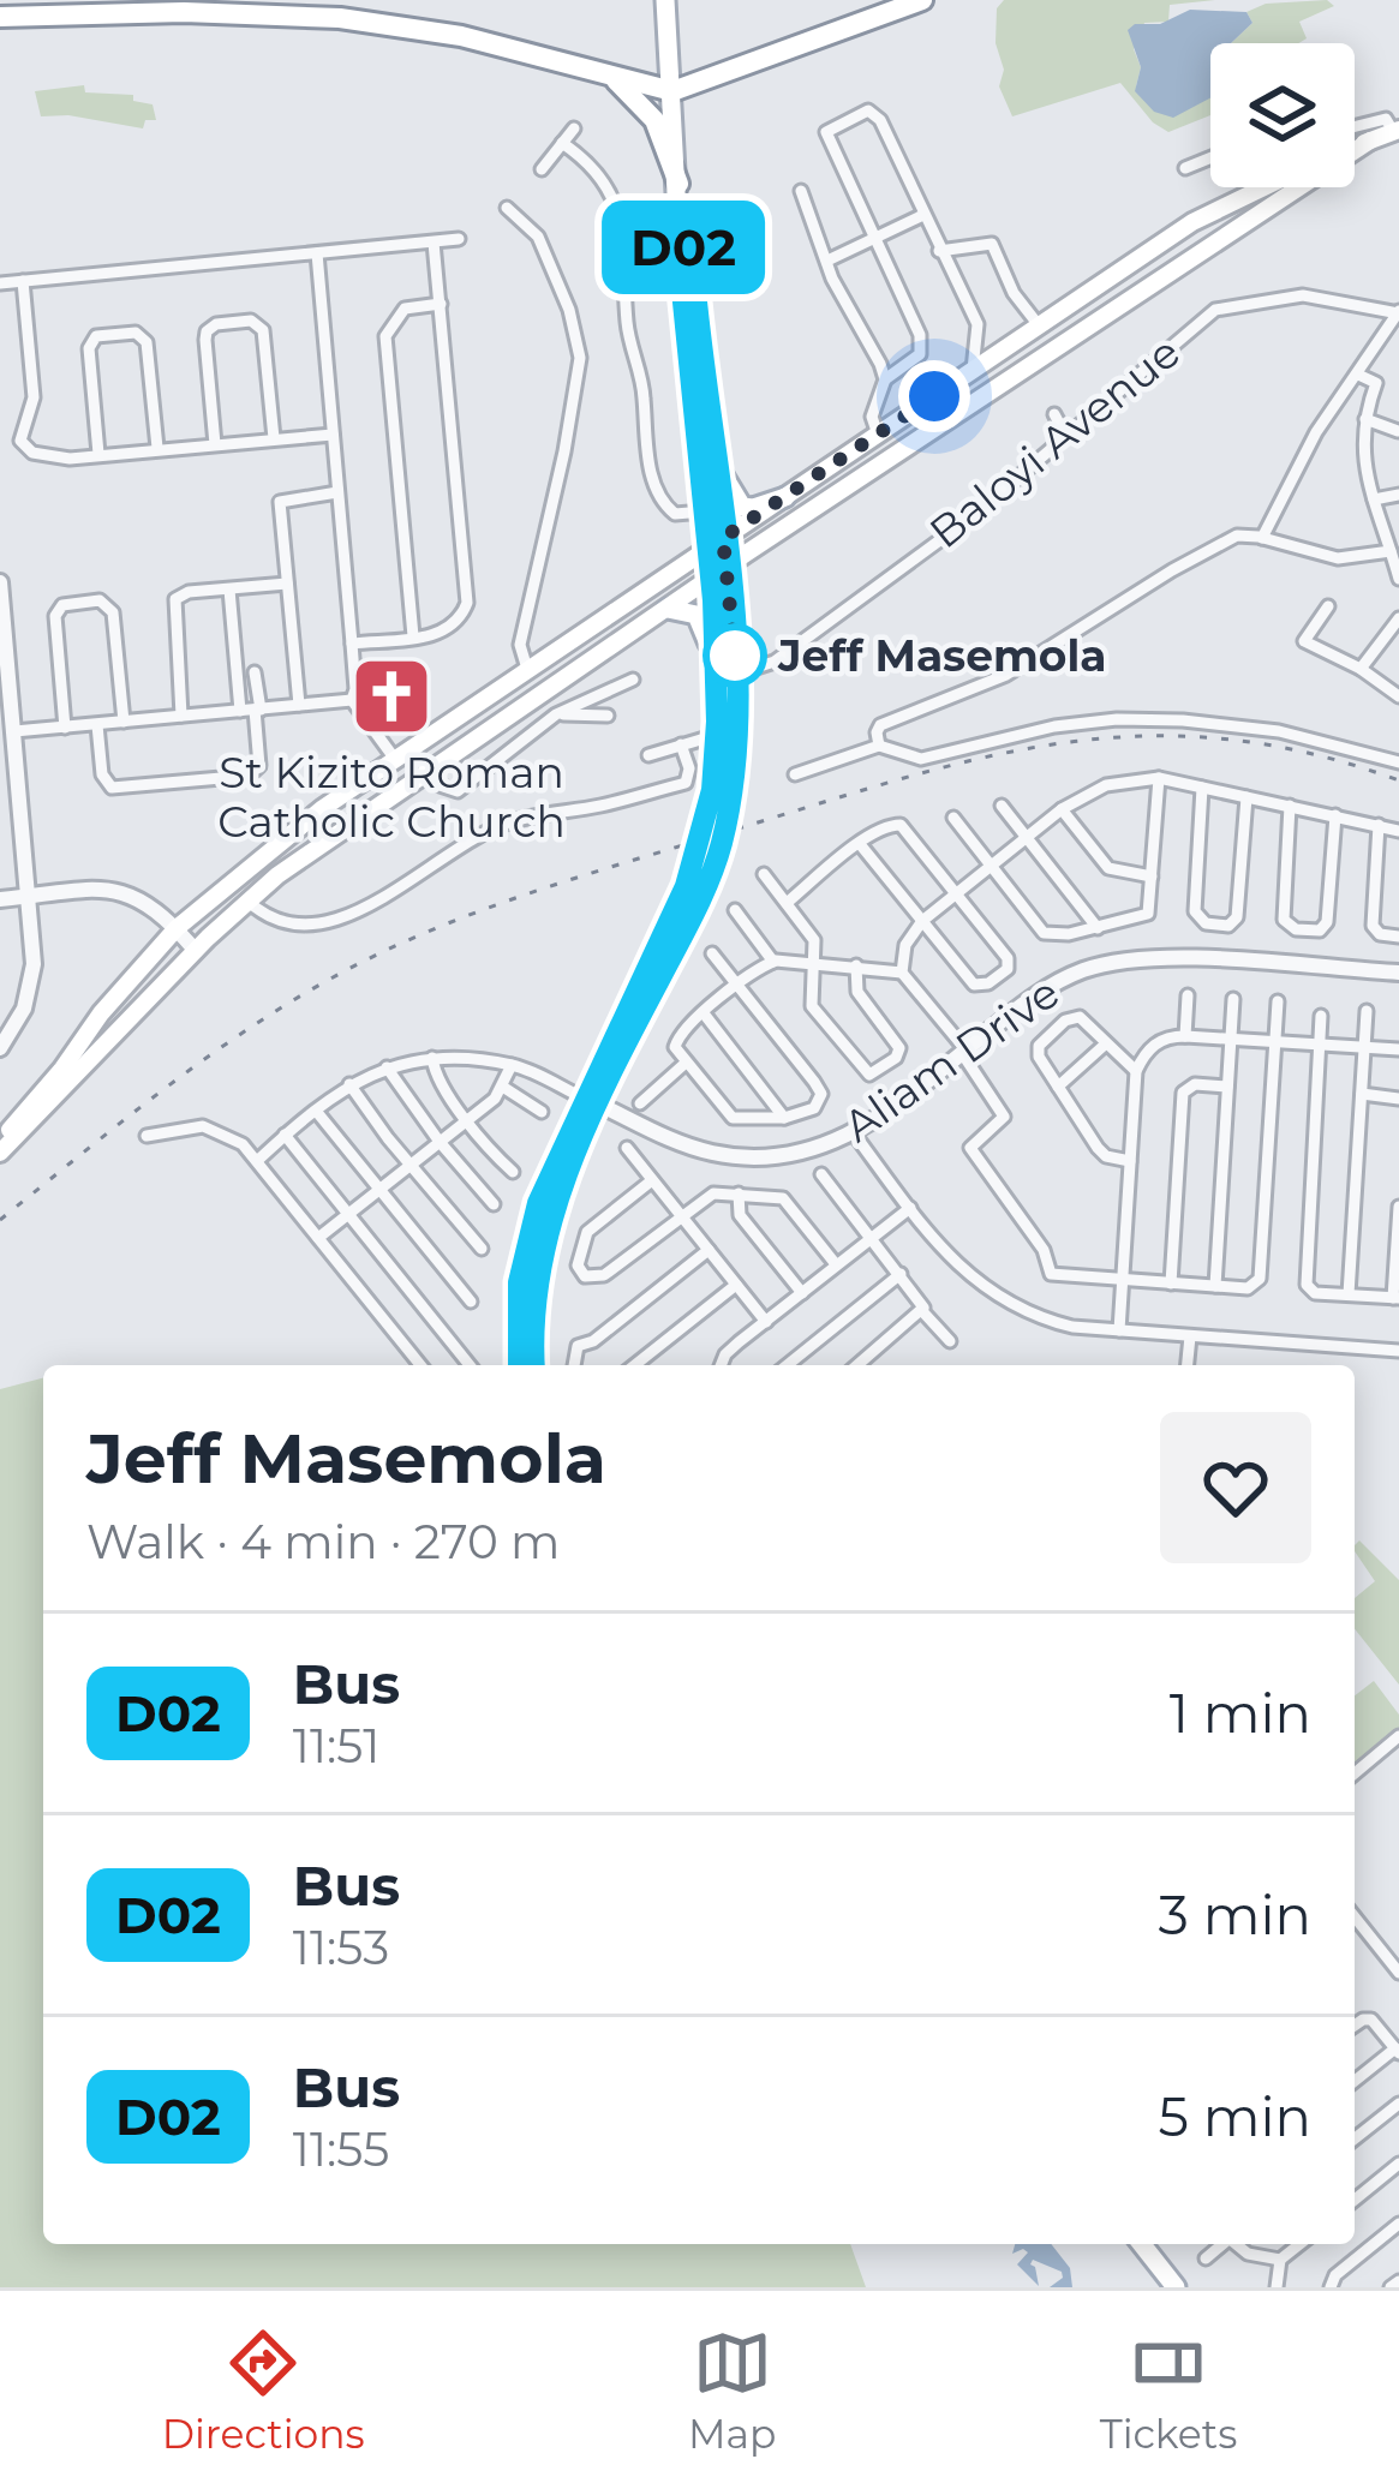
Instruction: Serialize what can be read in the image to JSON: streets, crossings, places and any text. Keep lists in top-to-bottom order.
{
  "streets": {
    "street": ["Baloyi Avenue", "Aliam Drive"]
  },
  "places": {
    "other": ["Jeff Masemola"],
    "church": ["St Kizito Roman Catholic Church"]
  },
  "lines": ["bus line D02"],
  "page": {
    "on_map": "D02",
    "heading": ["Jeff Masemola", "Walk · 4 min · 270 m"],
    "list": [
      {
        "mark": "D02",
        "name": "Bus",
        "note": "11:51",
        "value": "1 min"
      },
      {
        "mark": "D02",
        "name": "Bus",
        "note": "11:53",
        "value": "3 min"
      },
      {
        "mark": "D02",
        "name": "Bus",
        "note": "11:55",
        "value": "5 min"
      }
    ],
    "tabs": ["Directions", "Map", "Tickets"]
  }
}
